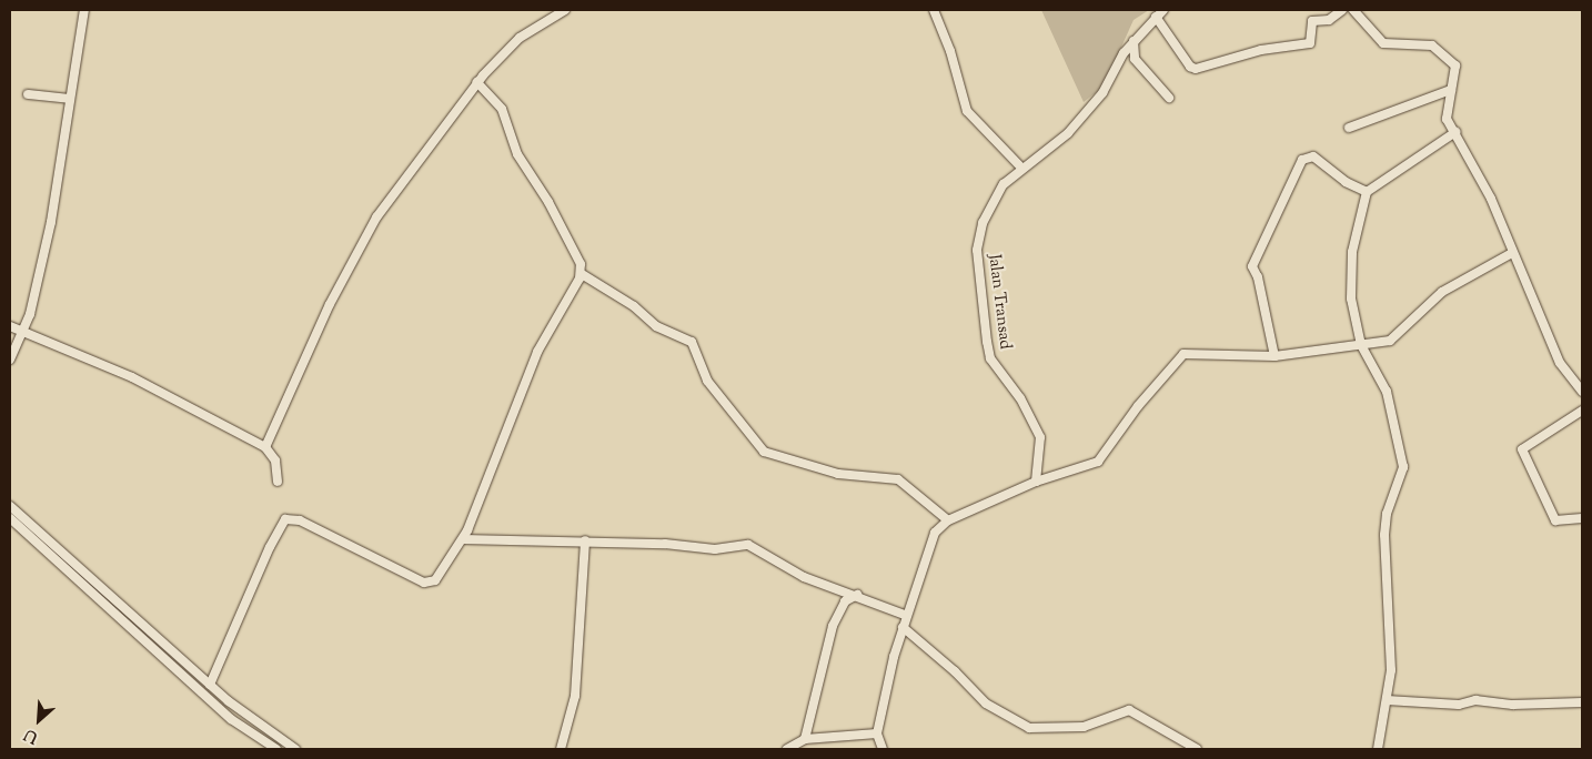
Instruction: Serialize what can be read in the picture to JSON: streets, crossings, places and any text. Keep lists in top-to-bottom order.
{
  "streets": {
    "street": ["Jalan Transad"]
  },
  "north": "bottom left"
}
